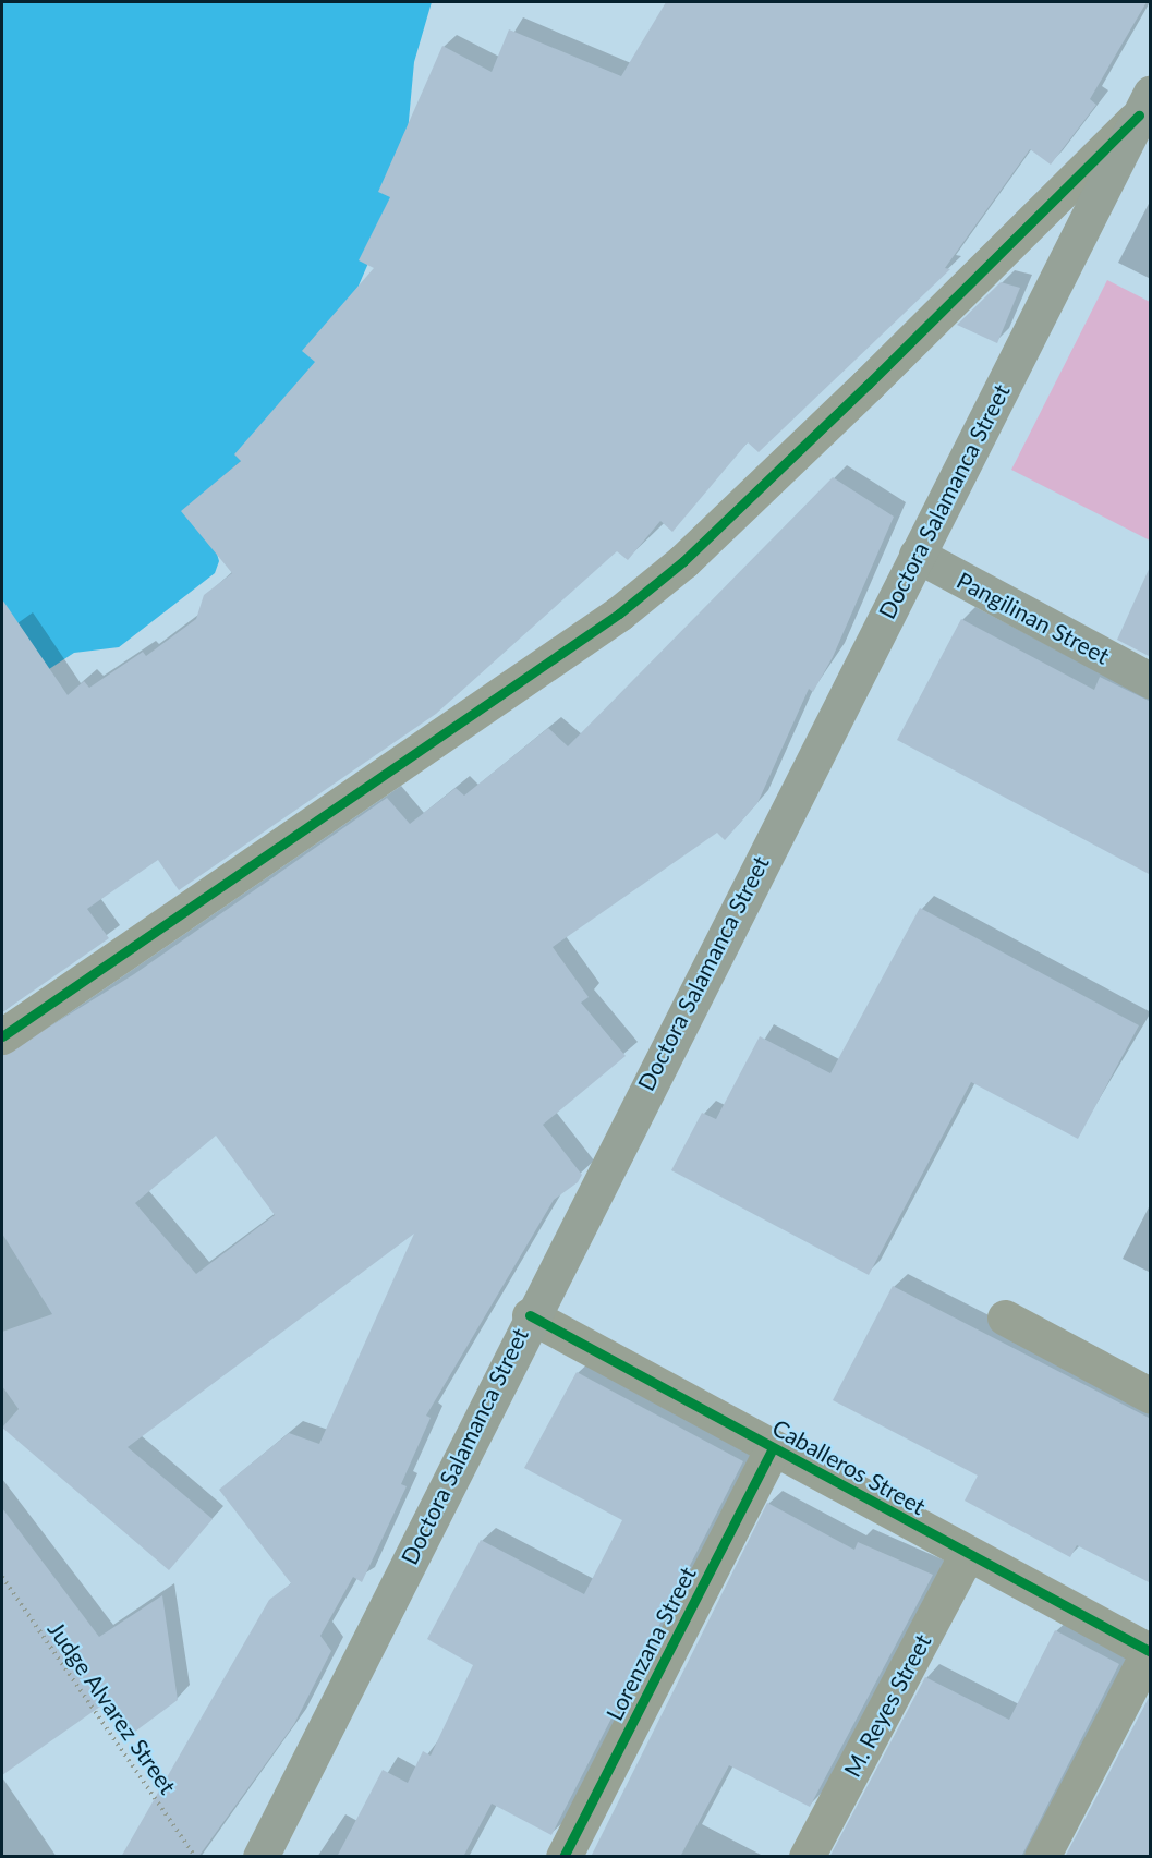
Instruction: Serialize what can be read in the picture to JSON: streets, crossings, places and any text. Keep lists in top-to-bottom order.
{
  "streets": {
    "main road": ["Doctora Salamanca Street", "Pangilinan Street"],
    "street": ["Caballeros Street", "Lorenzana Street", "M. Reyes Street"],
    "path": ["Judge Alvarez Street"]
  },
  "crossings": [
    ["Doctora Salamanca Street", "Pangilinan Street"],
    ["Doctora Salamanca Street", "Caballeros Street"],
    ["Caballeros Street", "Lorenzana Street"],
    ["Caballeros Street", "M. Reyes Street"]
  ]
}
